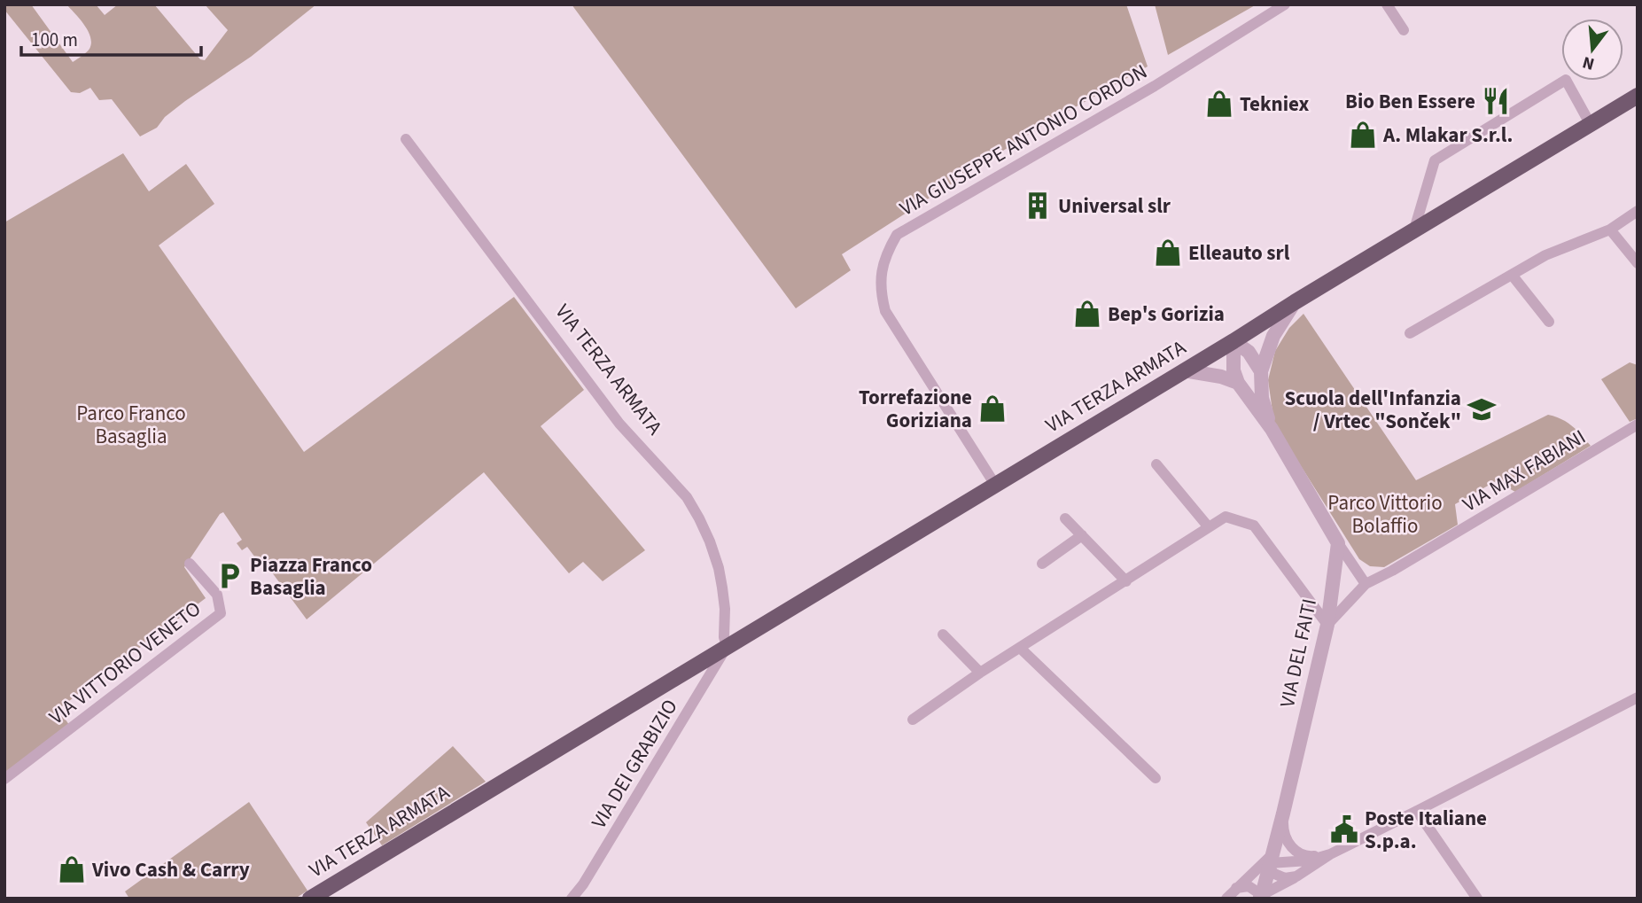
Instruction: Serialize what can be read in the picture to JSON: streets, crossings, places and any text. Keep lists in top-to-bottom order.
{
  "streets": {
    "main road": ["VIA TERZA ARMATA"],
    "street": [
      "VIA GIUSEPPE ANTONIO CORDON",
      "VIA MAX FABIANI",
      "VIA DEL FAITI",
      "VIA VITTORIO VENETO",
      "VIA DEI GRABIZIO"
    ]
  },
  "crossings": [
    ["VIA GIUSEPPE ANTONIO CORDON", "VIA TERZA ARMATA"],
    ["VIA TERZA ARMATA", "VIA DEI GRABIZIO"],
    ["VIA MAX FABIANI", "VIA DEL FAITI"]
  ],
  "parks": ["Parco Franco Basaglia", "Parco Vittorio Bolaffio"],
  "places": {
    "restaurant": ["Bio Ben Essere"],
    "shop": [
      "Tekniex",
      "A. Mlakar S.r.l.",
      "Elleauto srl",
      "Bep's Gorizia",
      "Torrefazione Goriziana",
      "Vivo Cash & Carry"
    ],
    "building": ["Universal slr"],
    "school or university": ["Scuola dell'Infanzia / Vrtec \"Sonček\""],
    "parking": ["Piazza Franco Basaglia"],
    "public building": ["Poste Italiane S.p.a."]
  },
  "scale_bar": "100 m",
  "north": "bottom"
}
